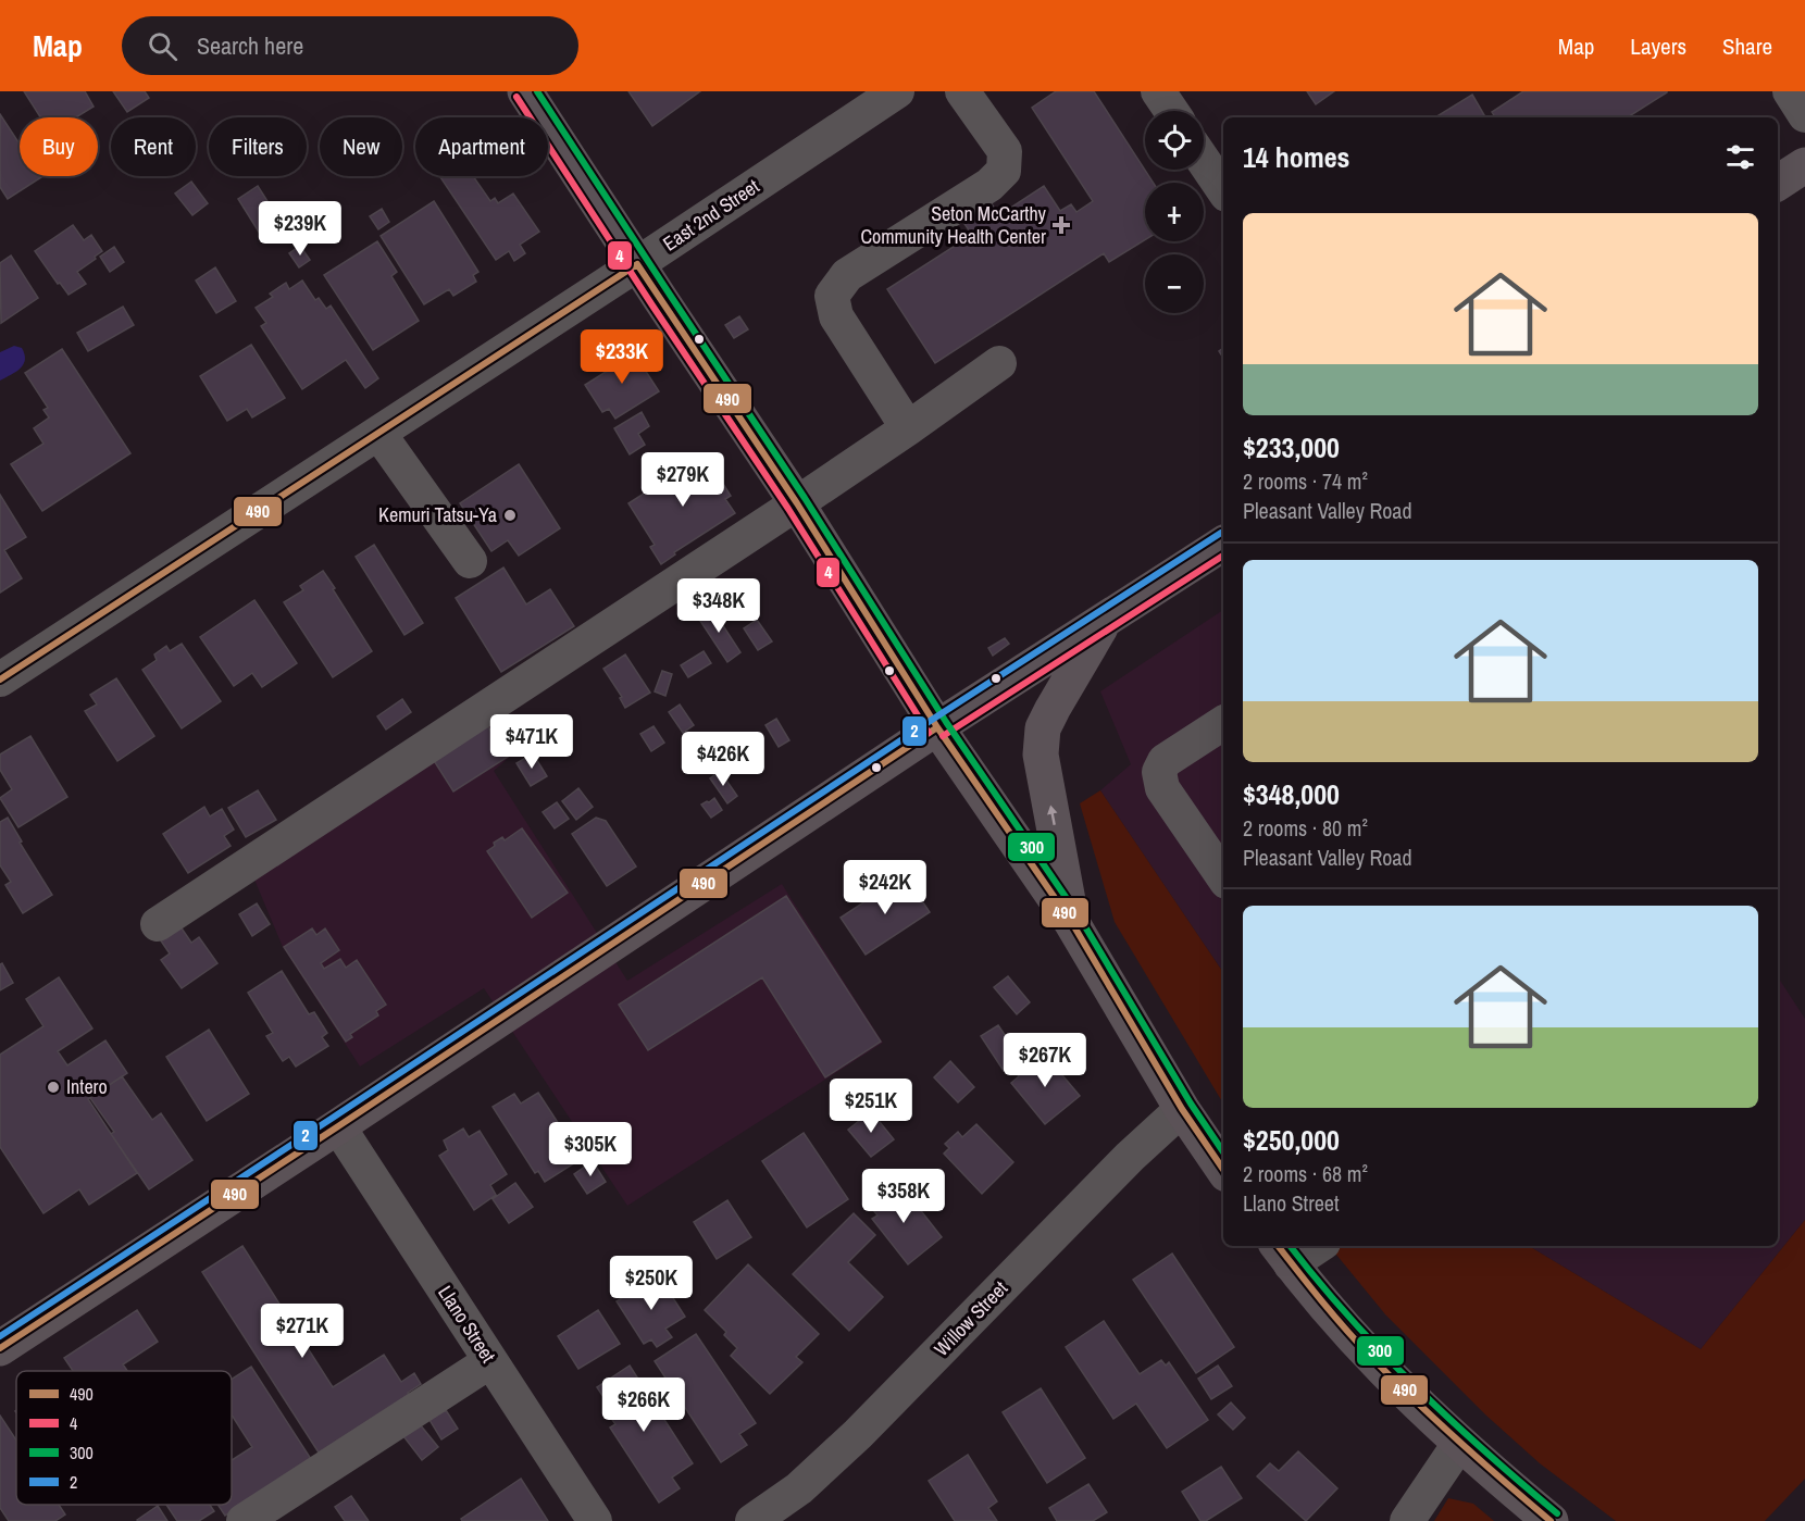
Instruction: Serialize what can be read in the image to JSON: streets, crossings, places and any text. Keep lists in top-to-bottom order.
{
  "streets": {
    "street": ["East 2nd Street", "Willow Street", "Llano Street"]
  },
  "places": {
    "health": ["Seton McCarthy Community Health Center"],
    "other": ["Kemuri Tatsu-Ya", "Intero"]
  },
  "lines": [
    "transit line 300",
    "transit line 4",
    "transit line 490",
    "transit line 2"
  ],
  "legend": [
    "490",
    "4",
    "300",
    "2"
  ],
  "page": {
    "header": "Map",
    "search": "Search here",
    "nav": ["Map", "Layers", "Share"],
    "map_buttons": ["+", "−"],
    "chip": [
      "Buy",
      "Rent",
      "Filters",
      "New",
      "Apartment"
    ],
    "heading": "14 homes",
    "list": [
      {
        "name": "$233,000",
        "note": "2 rooms · 74 m² · Pleasant Valley Road"
      },
      {
        "name": "$348,000",
        "note": "2 rooms · 80 m² · Pleasant Valley Road"
      },
      {
        "name": "$250,000",
        "note": "2 rooms · 68 m² · Llano Street"
      }
    ],
    "price": [
      "$239K",
      "$233K",
      "$279K",
      "$348K",
      "$471K",
      "$426K",
      "$242K",
      "$267K",
      "$251K",
      "$305K",
      "$358K",
      "$250K",
      "$271K",
      "$266K"
    ]
  }
}
